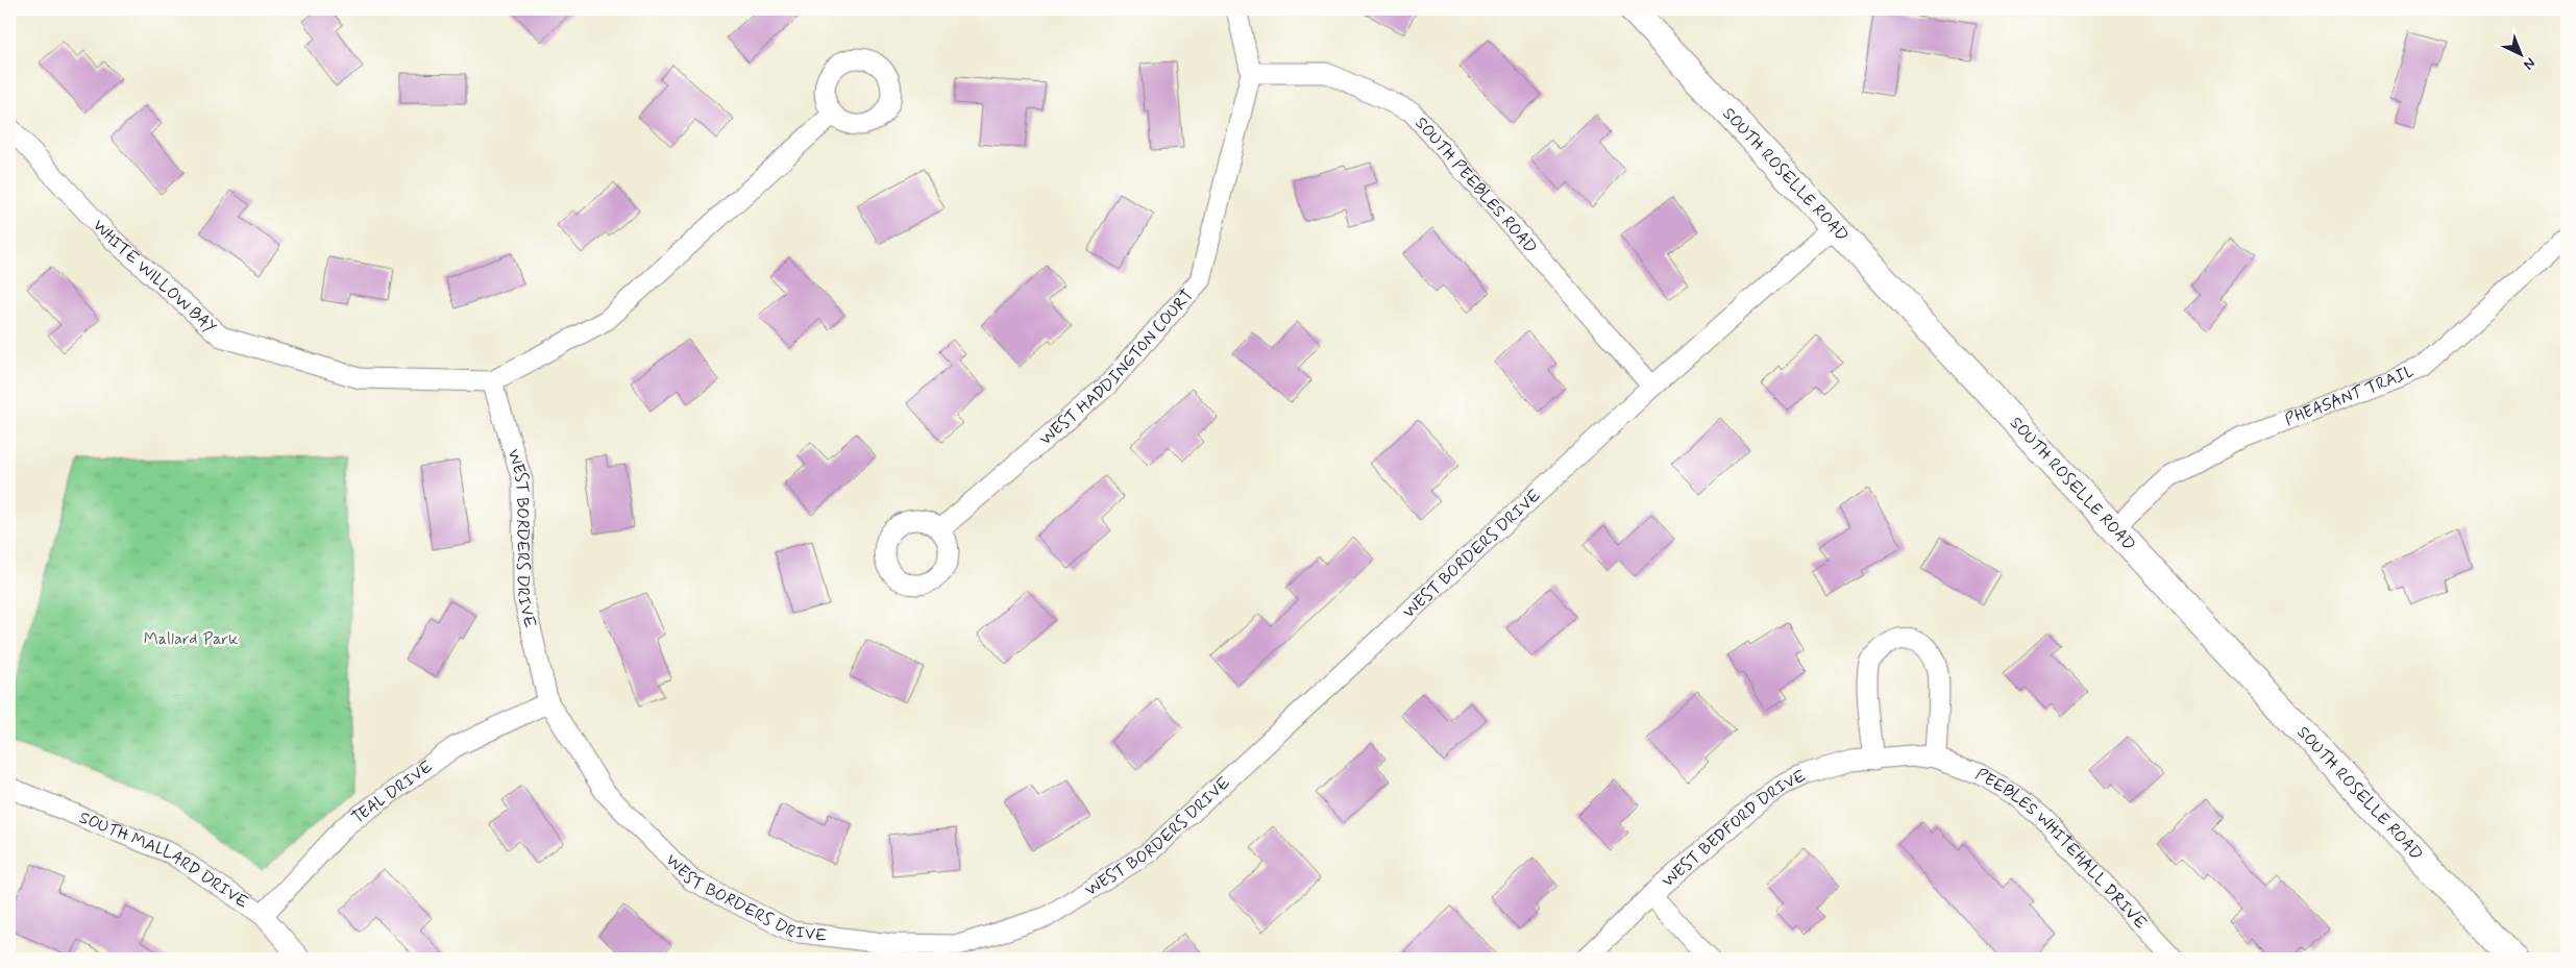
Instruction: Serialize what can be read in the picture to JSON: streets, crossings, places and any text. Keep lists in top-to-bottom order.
{
  "streets": {
    "main road": ["SOUTH ROSELLE ROAD"],
    "street": [
      "SOUTH PEEBLES ROAD",
      "WHITE WILLOW BAY",
      "WEST HADDINGTON COURT",
      "PHEASANT TRAIL",
      "WEST BORDERS DRIVE",
      "TEAL DRIVE",
      "WEST BEDFORD DRIVE",
      "PEEBLES WHITEHALL DRIVE",
      "SOUTH MALLARD DRIVE"
    ]
  },
  "crossings": [
    ["SOUTH ROSELLE ROAD", "PHEASANT TRAIL"],
    ["SOUTH ROSELLE ROAD", "WEST BORDERS DRIVE"],
    ["SOUTH PEEBLES ROAD", "WEST HADDINGTON COURT"],
    ["SOUTH PEEBLES ROAD", "WEST BORDERS DRIVE"],
    ["WHITE WILLOW BAY", "WEST BORDERS DRIVE"],
    ["WEST BORDERS DRIVE", "TEAL DRIVE"],
    ["TEAL DRIVE", "SOUTH MALLARD DRIVE"],
    ["WEST BEDFORD DRIVE", "PEEBLES WHITEHALL DRIVE"]
  ],
  "parks": ["Mallard Park"],
  "north": "bottom right"
}
